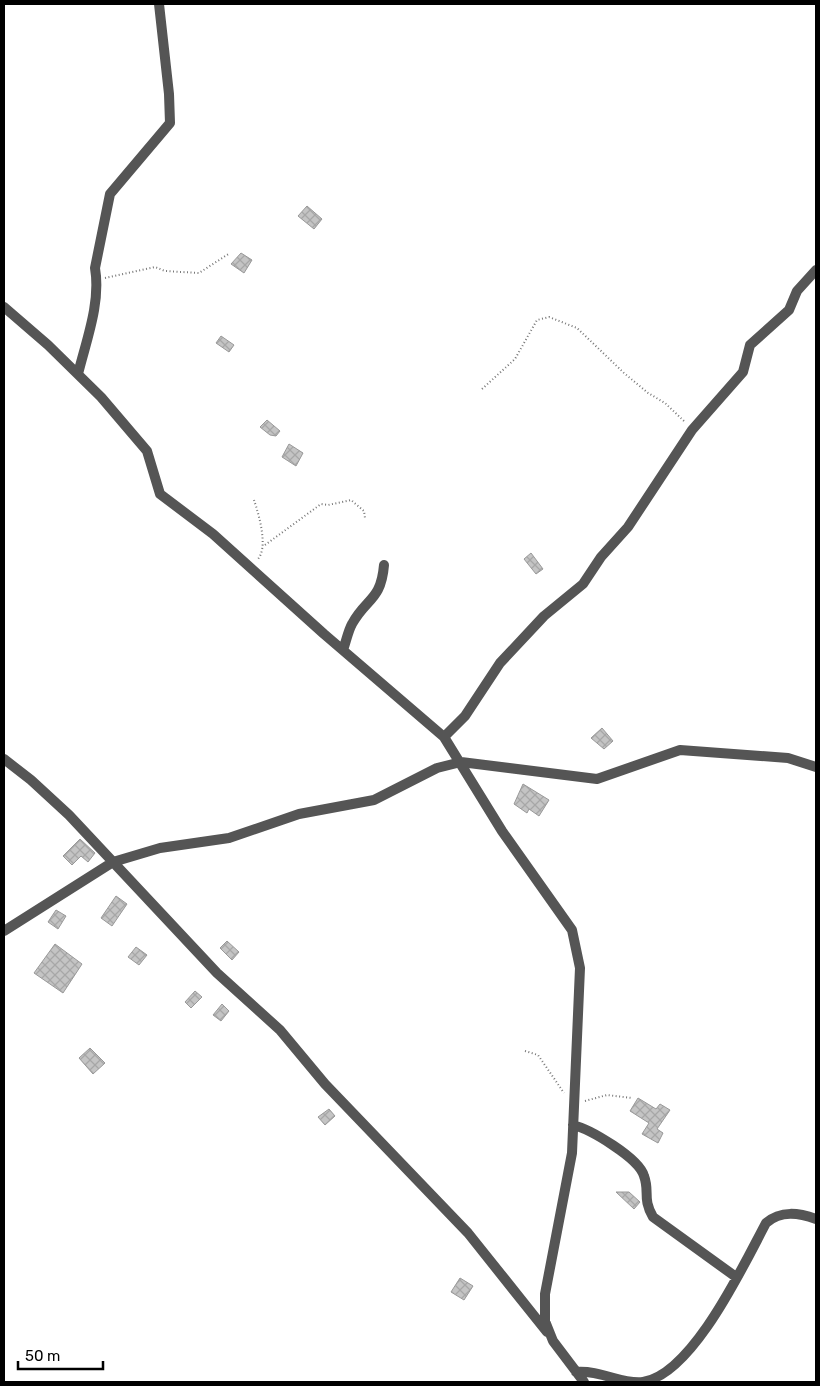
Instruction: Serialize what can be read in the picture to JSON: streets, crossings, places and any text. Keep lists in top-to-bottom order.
{
  "scale_bar": "50 m"
}
